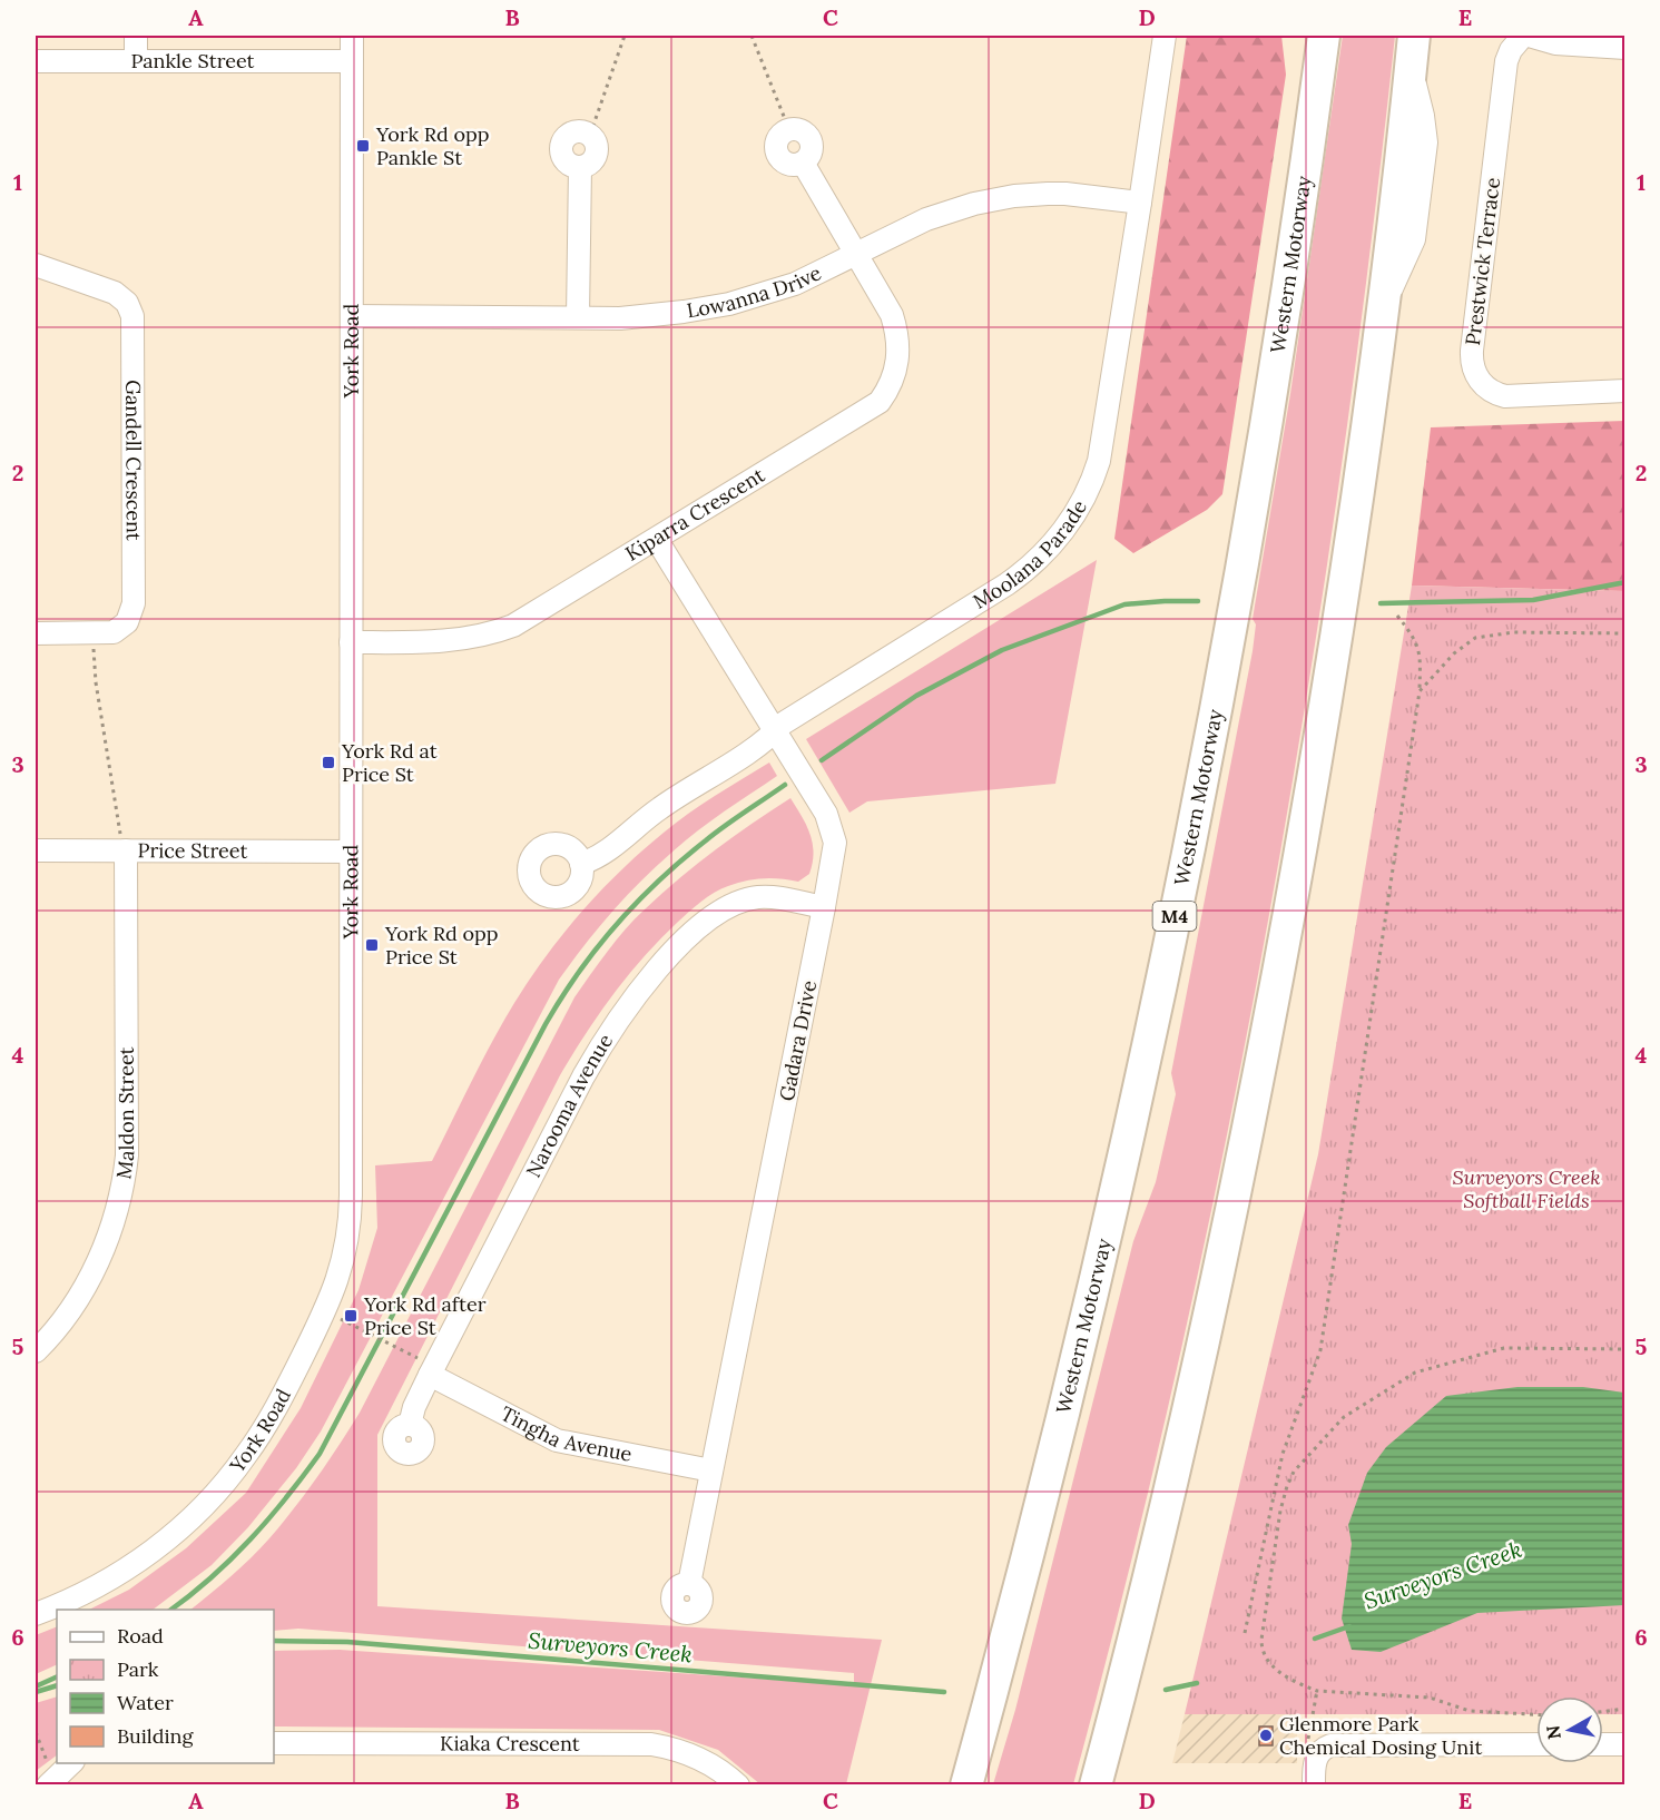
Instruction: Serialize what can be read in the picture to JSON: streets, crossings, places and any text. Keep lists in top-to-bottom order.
{
  "streets": {
    "highway": ["Western Motorway", "M4"],
    "street": [
      "Pankle Street",
      "Prestwick Terrace",
      "Lowanna Drive",
      "York Road",
      "Gandell Crescent",
      "Kiparra Crescent",
      "Moolana Parade",
      "Price Street",
      "Gadara Drive",
      "Narooma Avenue",
      "Maldon Street",
      "Tingha Avenue",
      "Kiaka Crescent"
    ]
  },
  "crossings": [
    ["Pankle Street", "York Road"],
    ["Lowanna Drive", "York Road"],
    ["Lowanna Drive", "Kiparra Crescent"],
    ["Lowanna Drive", "Moolana Parade"],
    ["York Road", "Kiparra Crescent"],
    ["York Road", "Price Street"],
    ["Kiparra Crescent", "Gadara Drive"],
    ["Moolana Parade", "Gadara Drive"],
    ["Price Street", "Maldon Street"],
    ["Gadara Drive", "Narooma Avenue"],
    ["Gadara Drive", "Tingha Avenue"],
    ["Narooma Avenue", "Tingha Avenue"]
  ],
  "water": ["Surveyors Creek"],
  "parks": ["Surveyors Creek Softball Fields"],
  "places": {
    "transit": [
      "York Rd opp Pankle St",
      "York Rd at Price St",
      "York Rd opp Price St",
      "York Rd after Price St"
    ],
    "other": ["Glenmore Park Chemical Dosing Unit"]
  },
  "legend": [
    "Road",
    "Park",
    "Water",
    "Building"
  ],
  "north": "left",
  "grid": {
    "columns": [
      "A",
      "B",
      "C",
      "D",
      "E"
    ],
    "rows": [
      "1",
      "2",
      "3",
      "4",
      "5",
      "6"
    ]
  }
}
